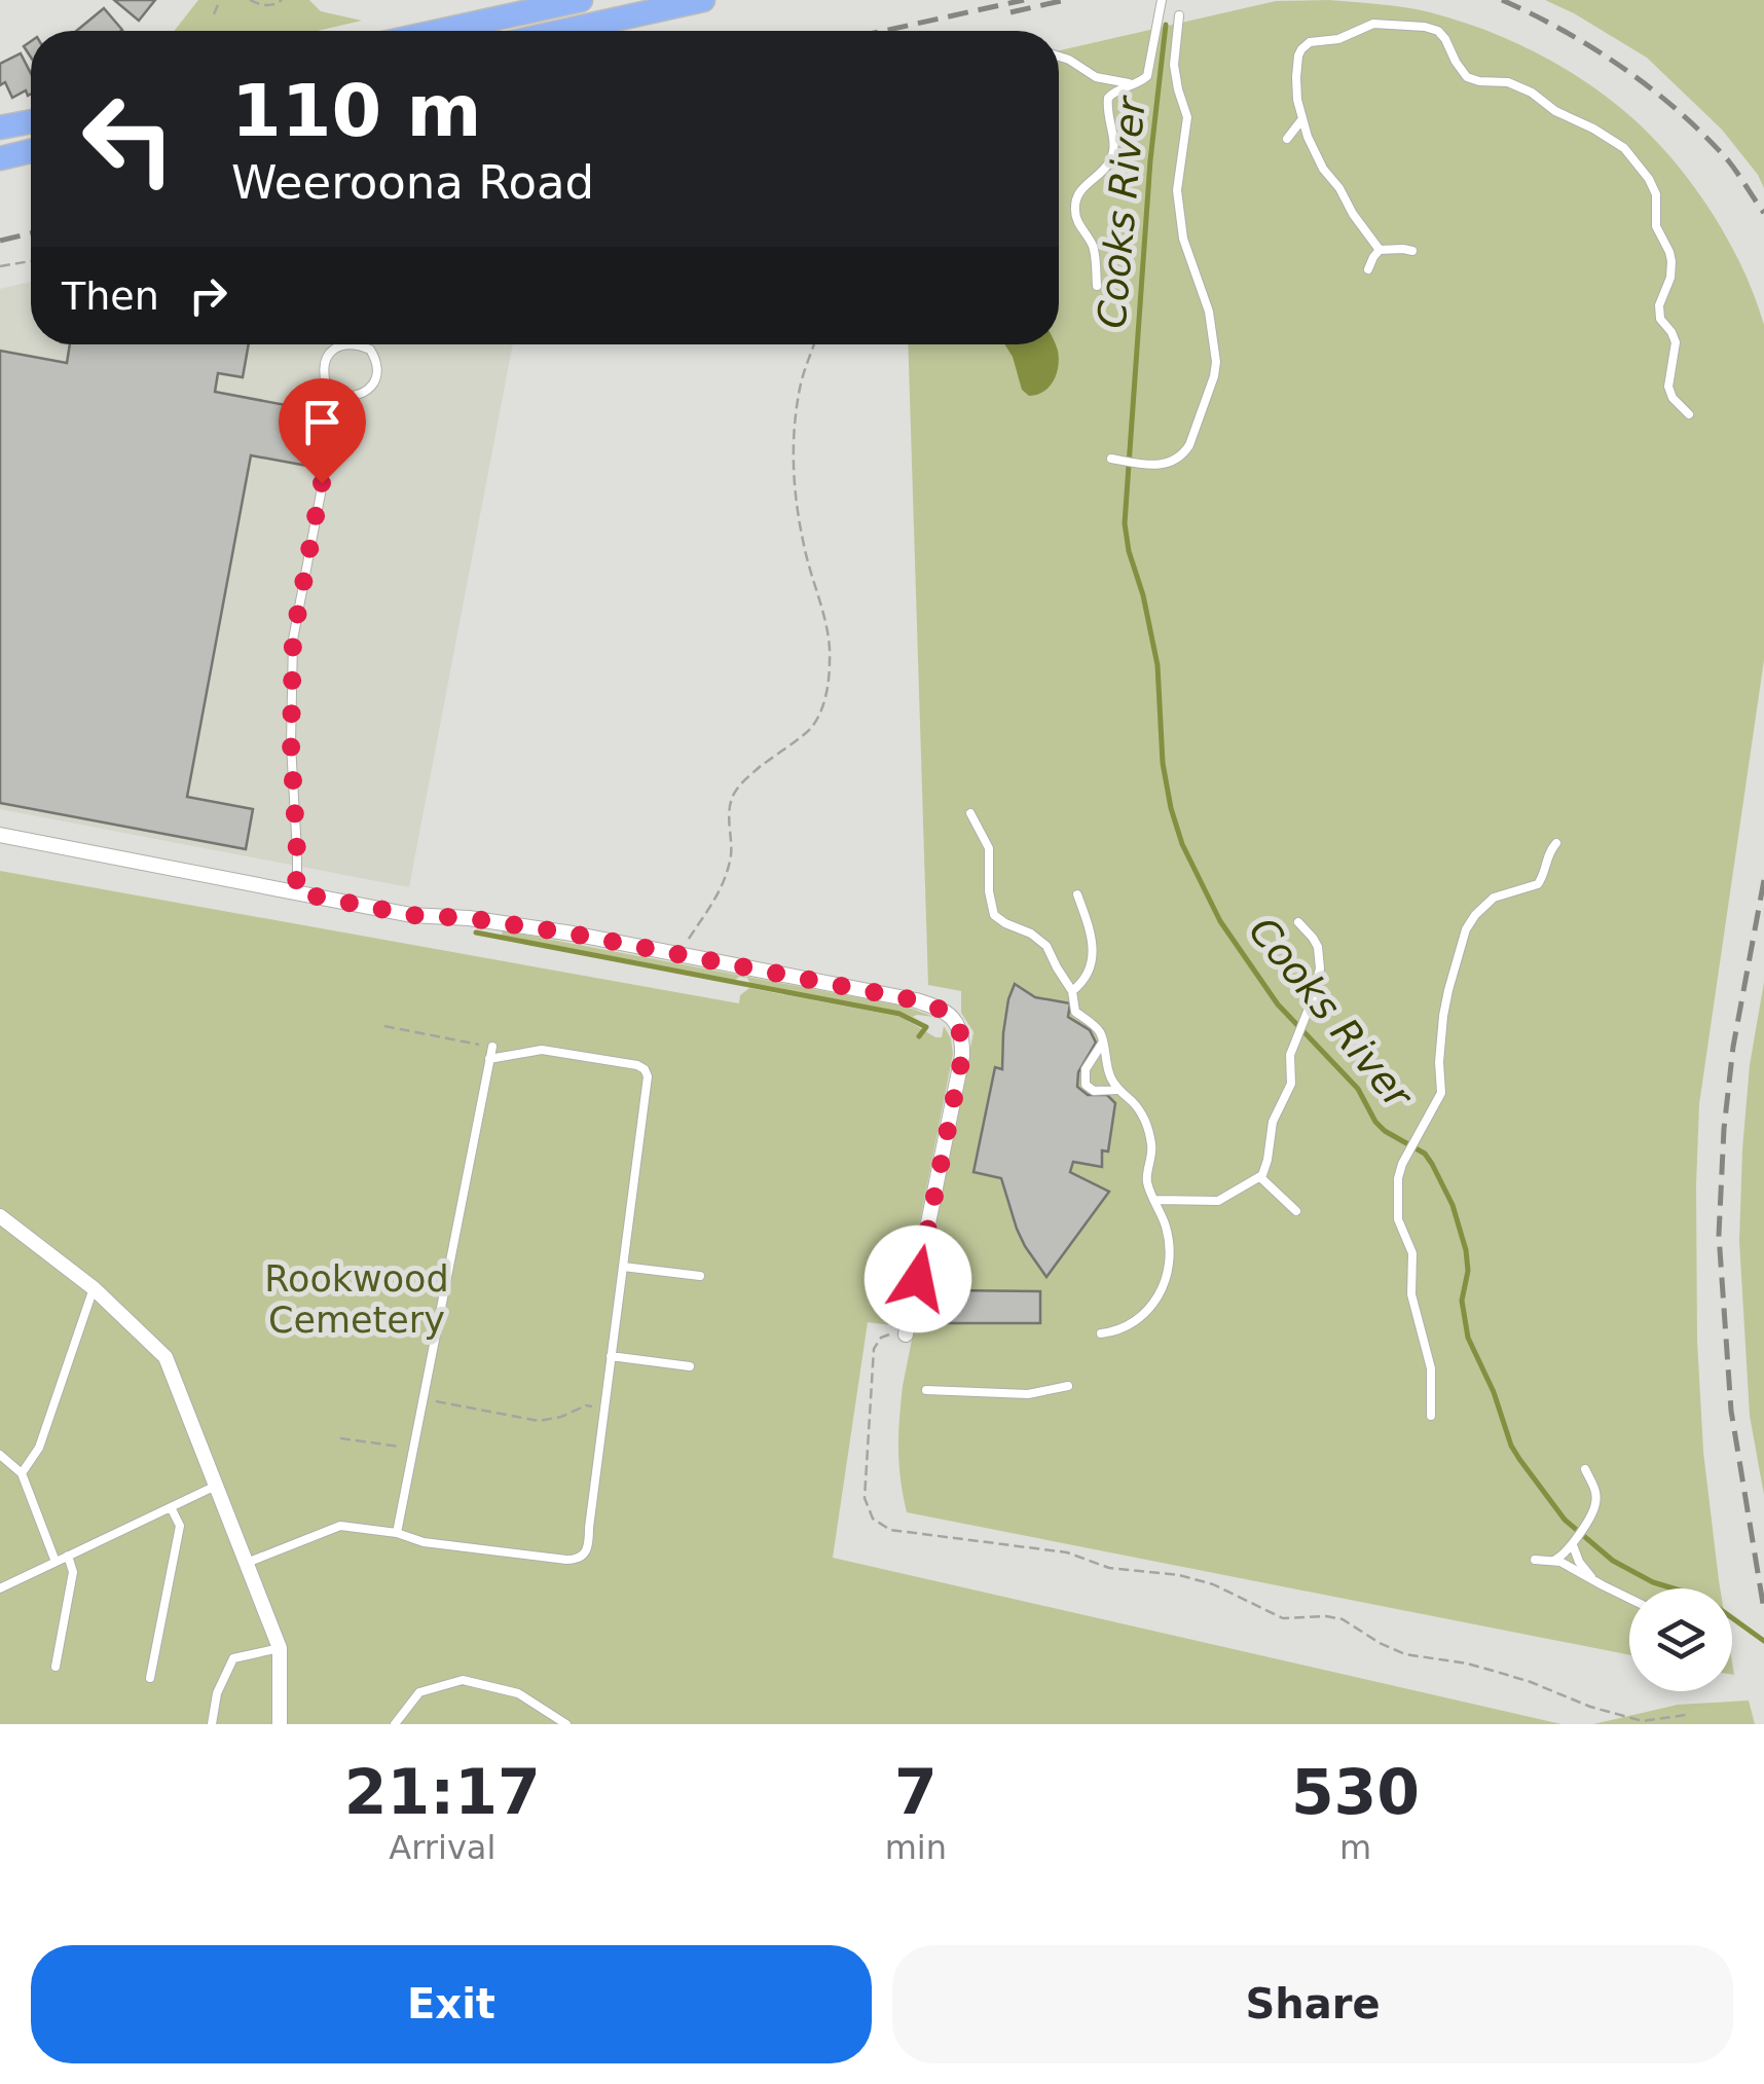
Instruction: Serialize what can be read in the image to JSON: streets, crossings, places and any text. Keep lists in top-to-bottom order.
{
  "water": ["Cooks River"],
  "parks": ["Rookwood Cemetery"],
  "page": {
    "turn": ["110 m", "Weeroona Road"],
    "then": "Then",
    "eta": [
      "21:17",
      "Arrival",
      "7",
      "min",
      "530",
      "m"
    ],
    "buttons": ["Exit", "Share"]
  }
}
